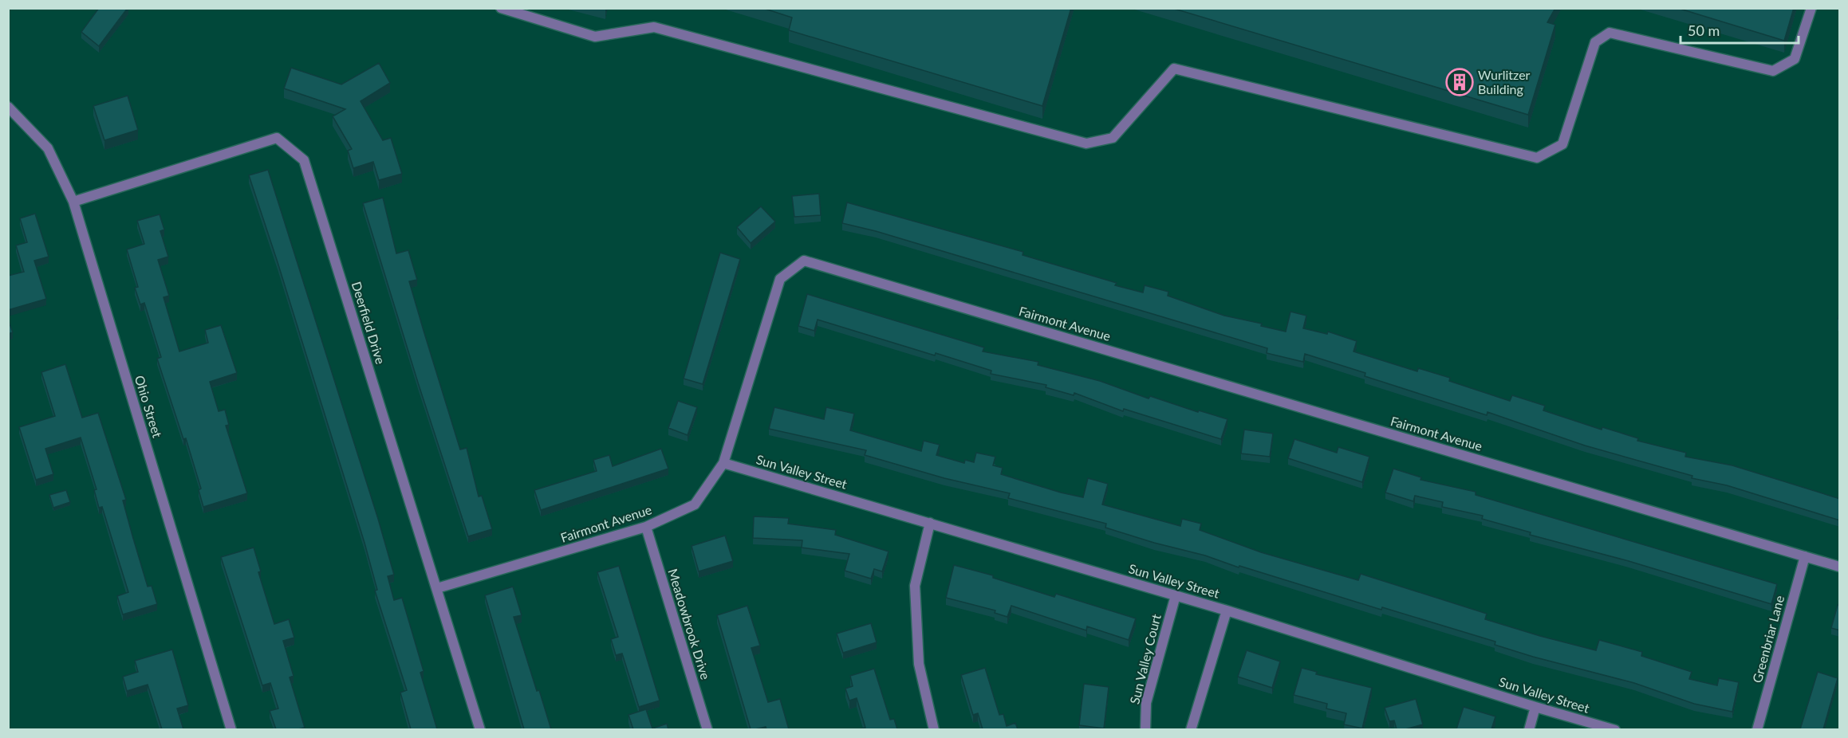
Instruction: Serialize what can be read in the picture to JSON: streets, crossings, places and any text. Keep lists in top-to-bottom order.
{
  "streets": {
    "street": [
      "Deerfield Drive",
      "Fairmont Avenue",
      "Ohio Street",
      "Sun Valley Street",
      "Meadowbrook Drive",
      "Greenbriar Lane",
      "Sun Valley Court"
    ]
  },
  "crossings": [
    ["Deerfield Drive", "Fairmont Avenue"],
    ["Deerfield Drive", "Ohio Street"],
    ["Fairmont Avenue", "Sun Valley Street"],
    ["Fairmont Avenue", "Meadowbrook Drive"],
    ["Fairmont Avenue", "Greenbriar Lane"],
    ["Sun Valley Street", "Sun Valley Court"]
  ],
  "places": {
    "building": ["Wurlitzer Building"]
  },
  "scale_bar": "50 m"
}
